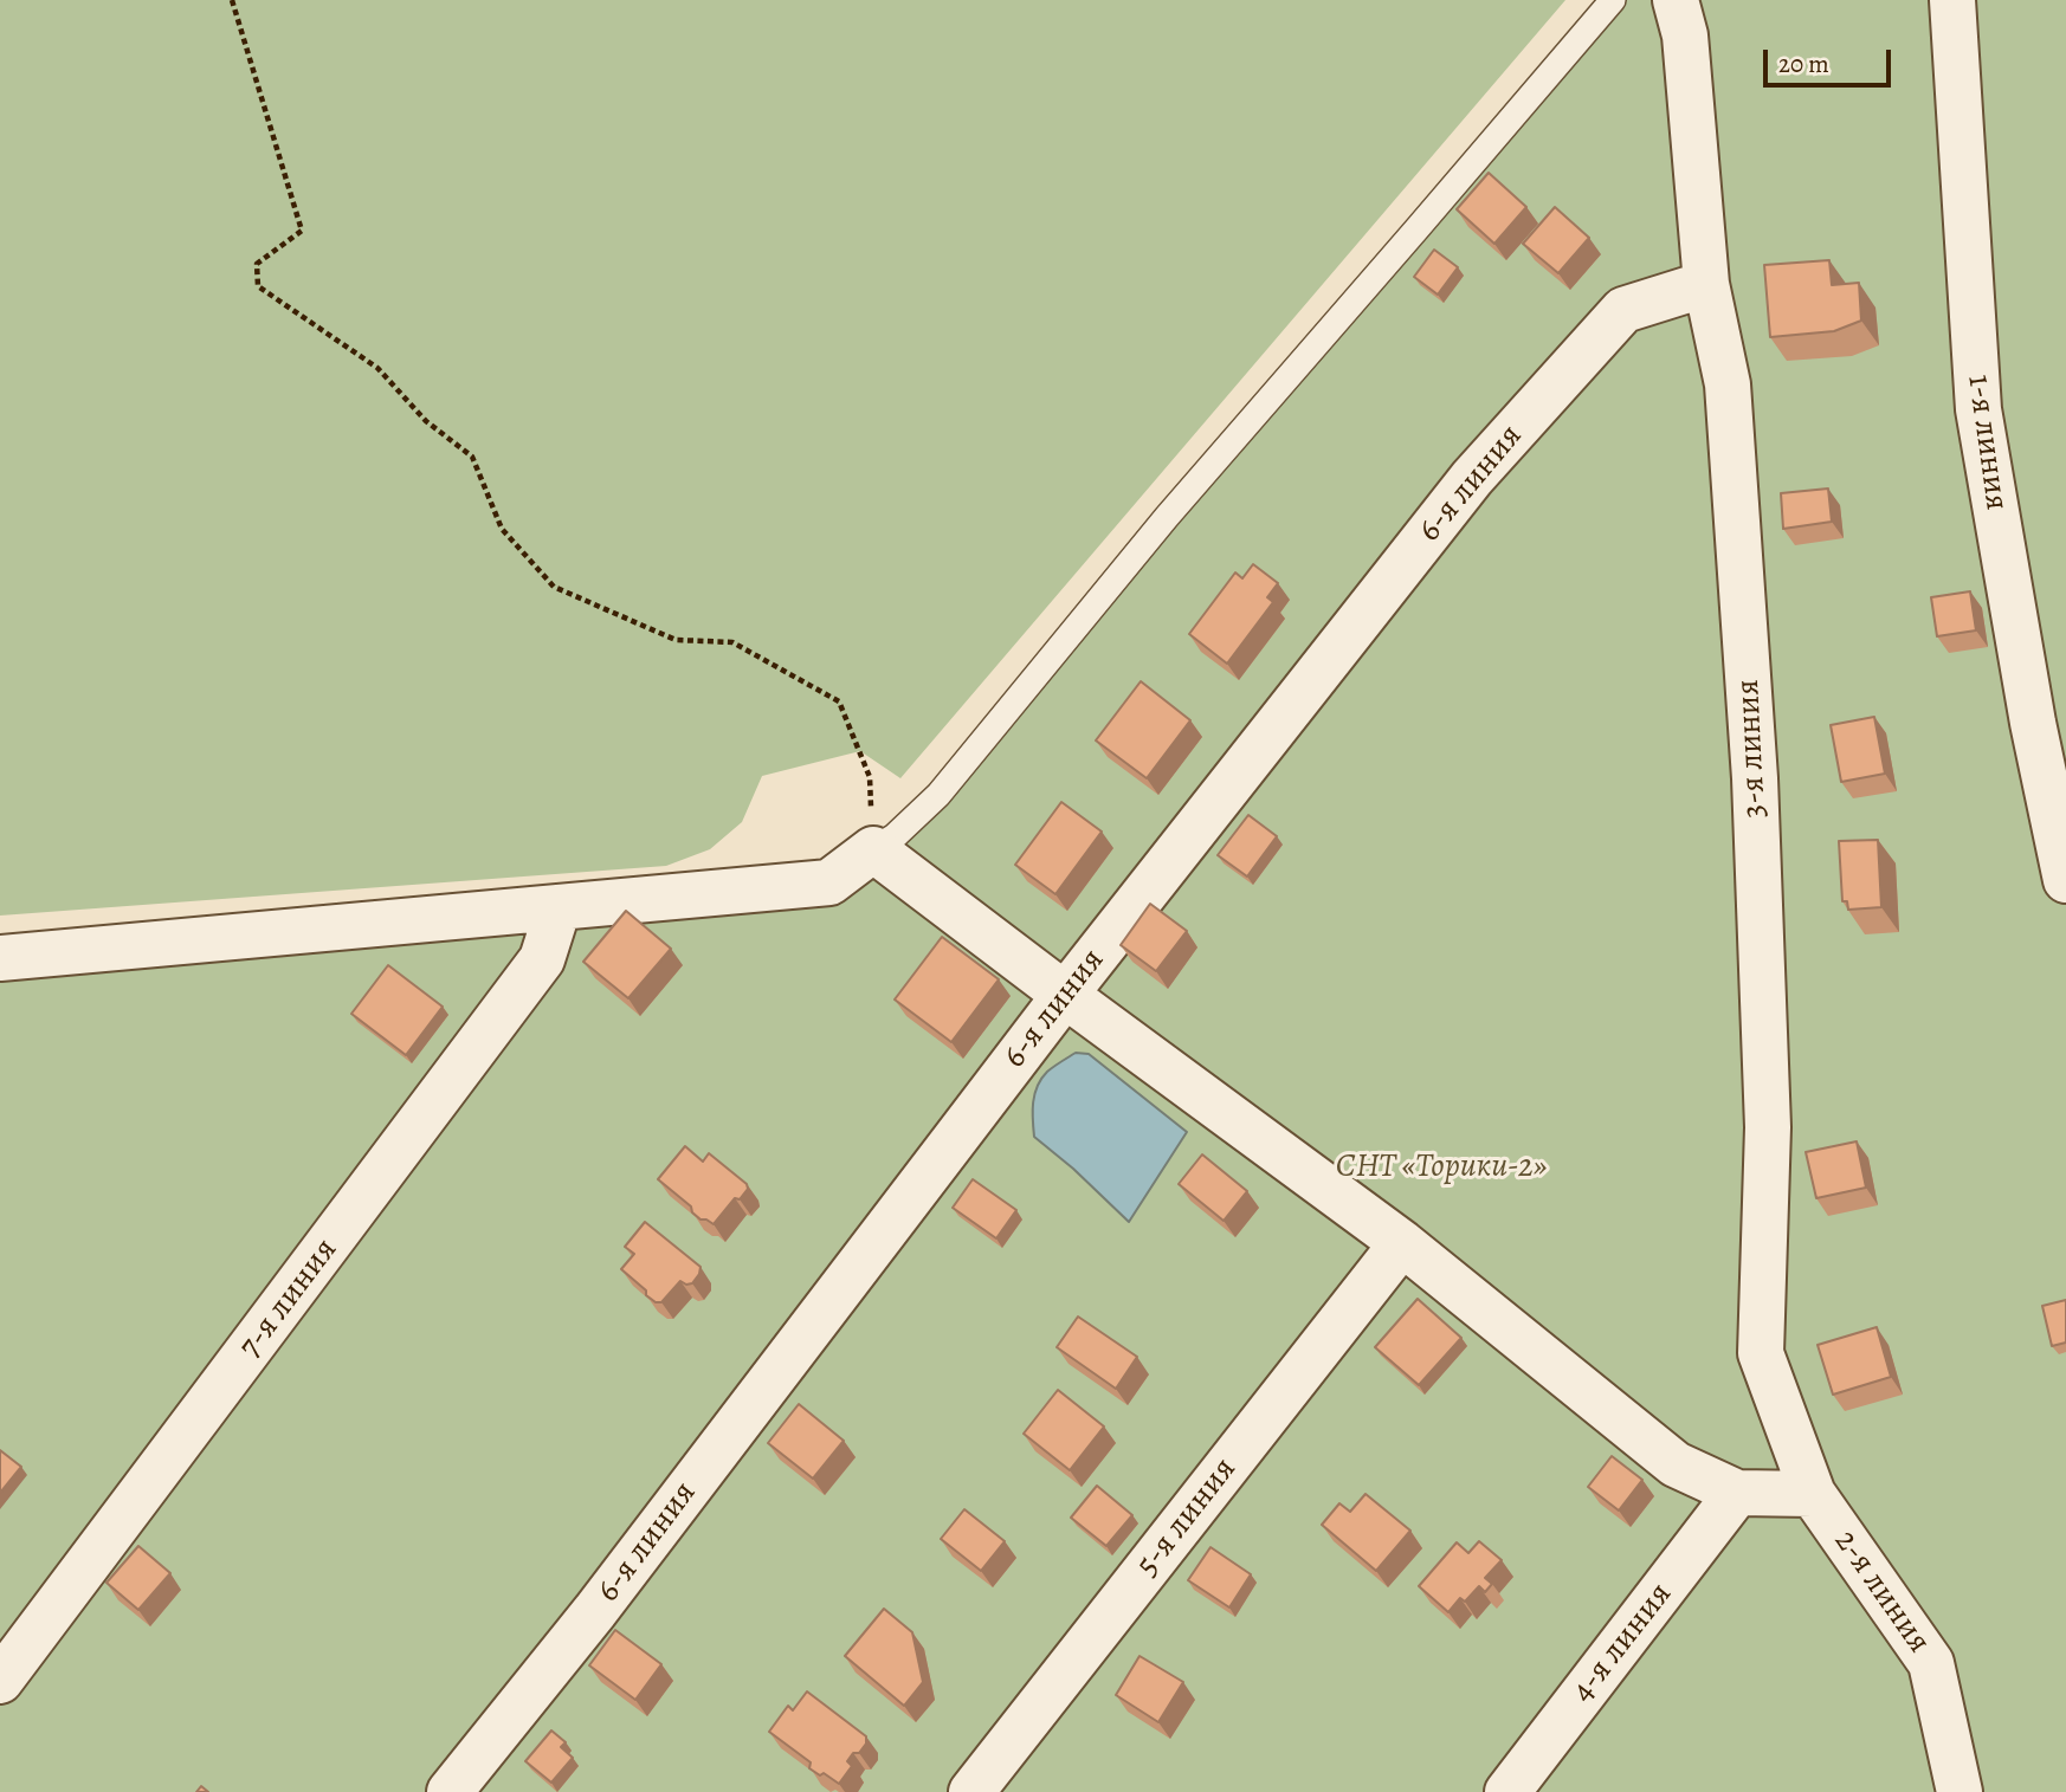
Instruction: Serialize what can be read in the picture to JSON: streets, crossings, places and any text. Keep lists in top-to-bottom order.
{
  "streets": {
    "street": [
      "1-я линия",
      "6-я линия",
      "3-я линия",
      "7-я линия",
      "5-я линия",
      "2-я линия",
      "4-я линия"
    ]
  },
  "crossings": [
    ["6-я линия", "3-я линия"],
    ["3-я линия", "2-я линия"]
  ],
  "parks": ["СНТ «Торики-2»"],
  "scale_bar": "20 m"
}
